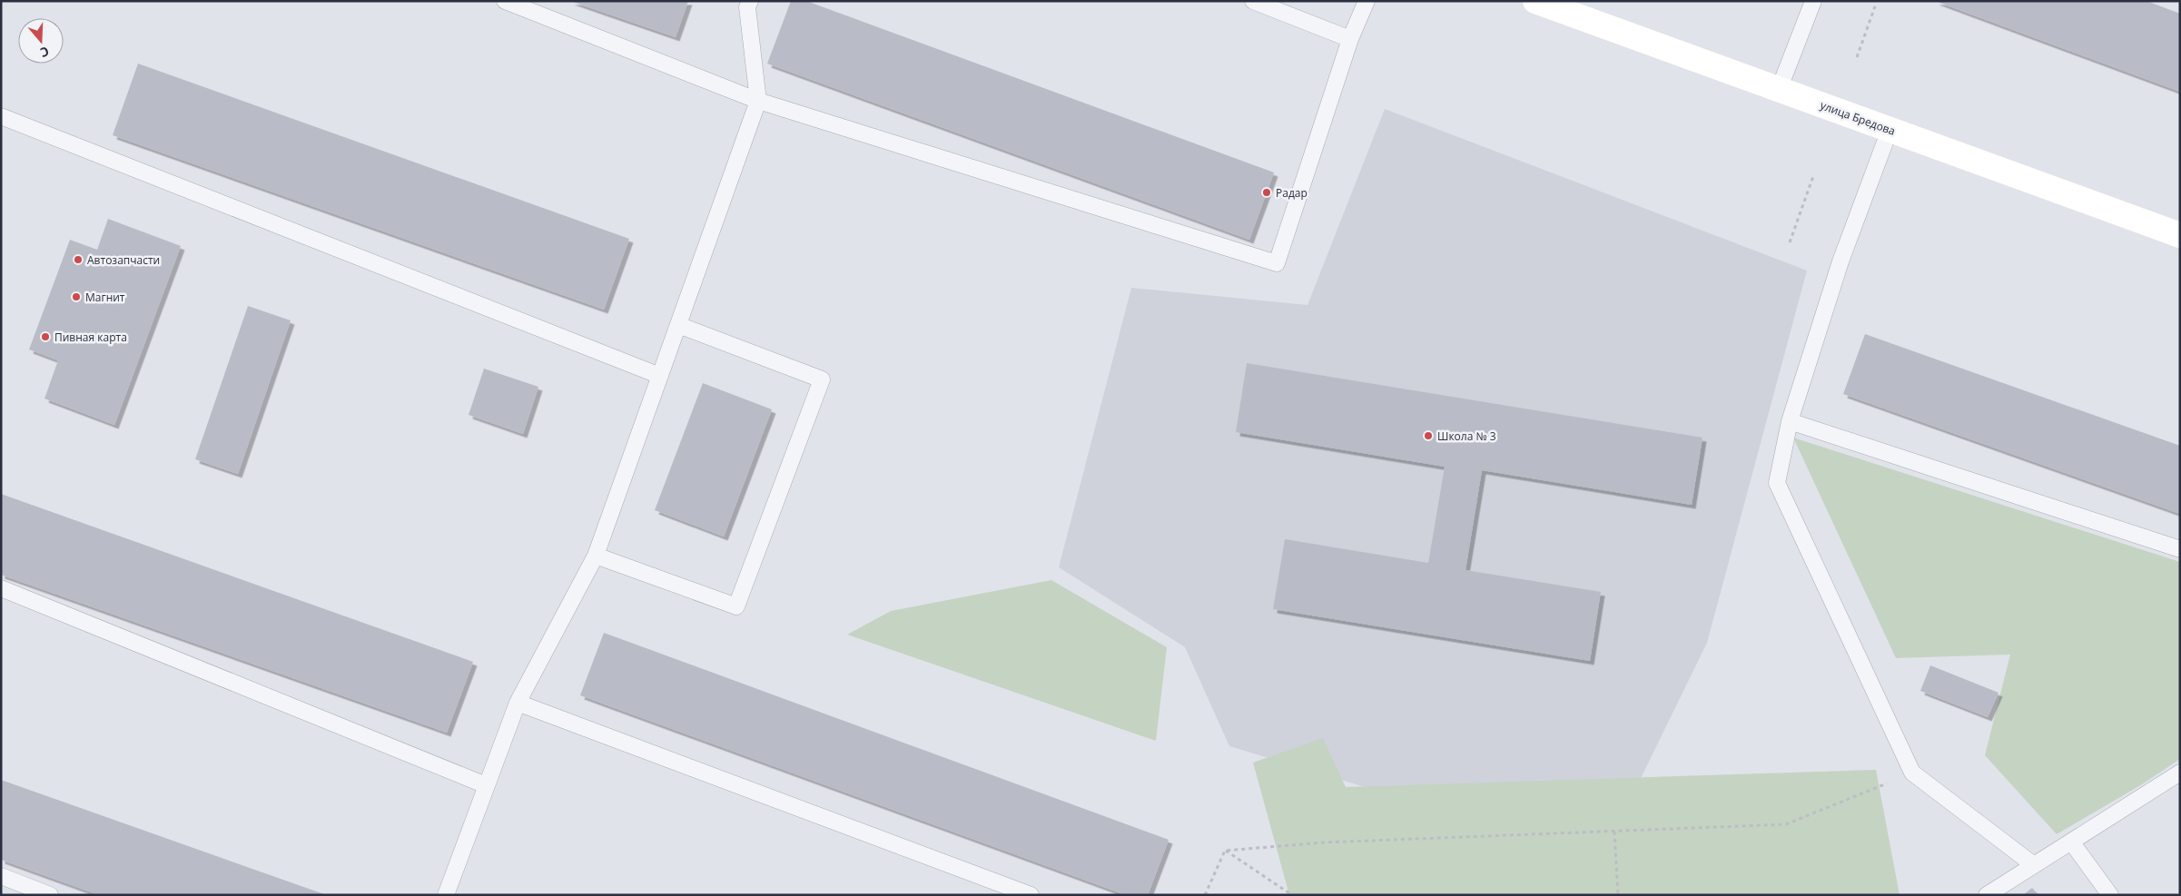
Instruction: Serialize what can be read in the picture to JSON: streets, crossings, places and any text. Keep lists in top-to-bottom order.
{
  "streets": {
    "street": ["улица Бредова"]
  },
  "places": [
    "Радар",
    "Автозапчасти",
    "Магнит",
    "Пивная карта",
    "Школа № 3"
  ],
  "north": "bottom"
}
